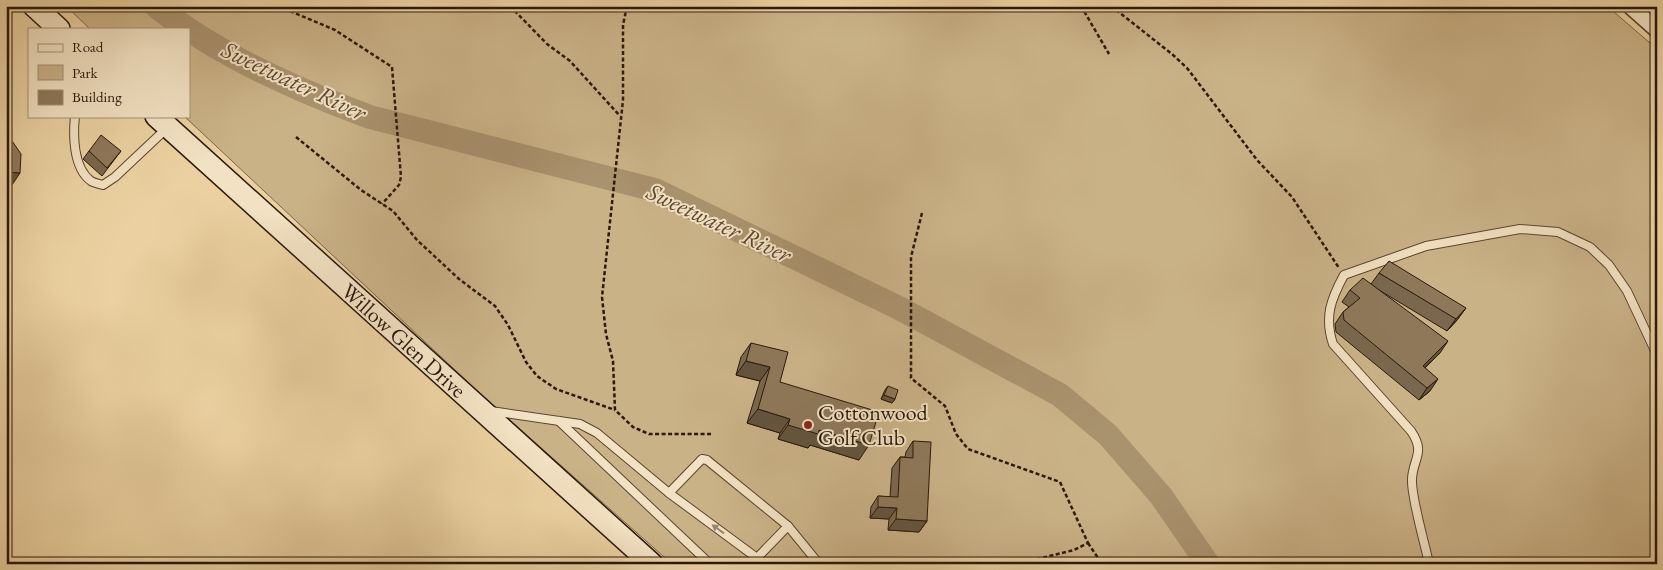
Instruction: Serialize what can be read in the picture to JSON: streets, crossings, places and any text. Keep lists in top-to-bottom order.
{
  "streets": {
    "main road": ["Willow Glen Drive"]
  },
  "water": ["Sweetwater River"],
  "places": ["Cottonwood Golf Club"],
  "legend": ["Road", "Park", "Building"]
}
